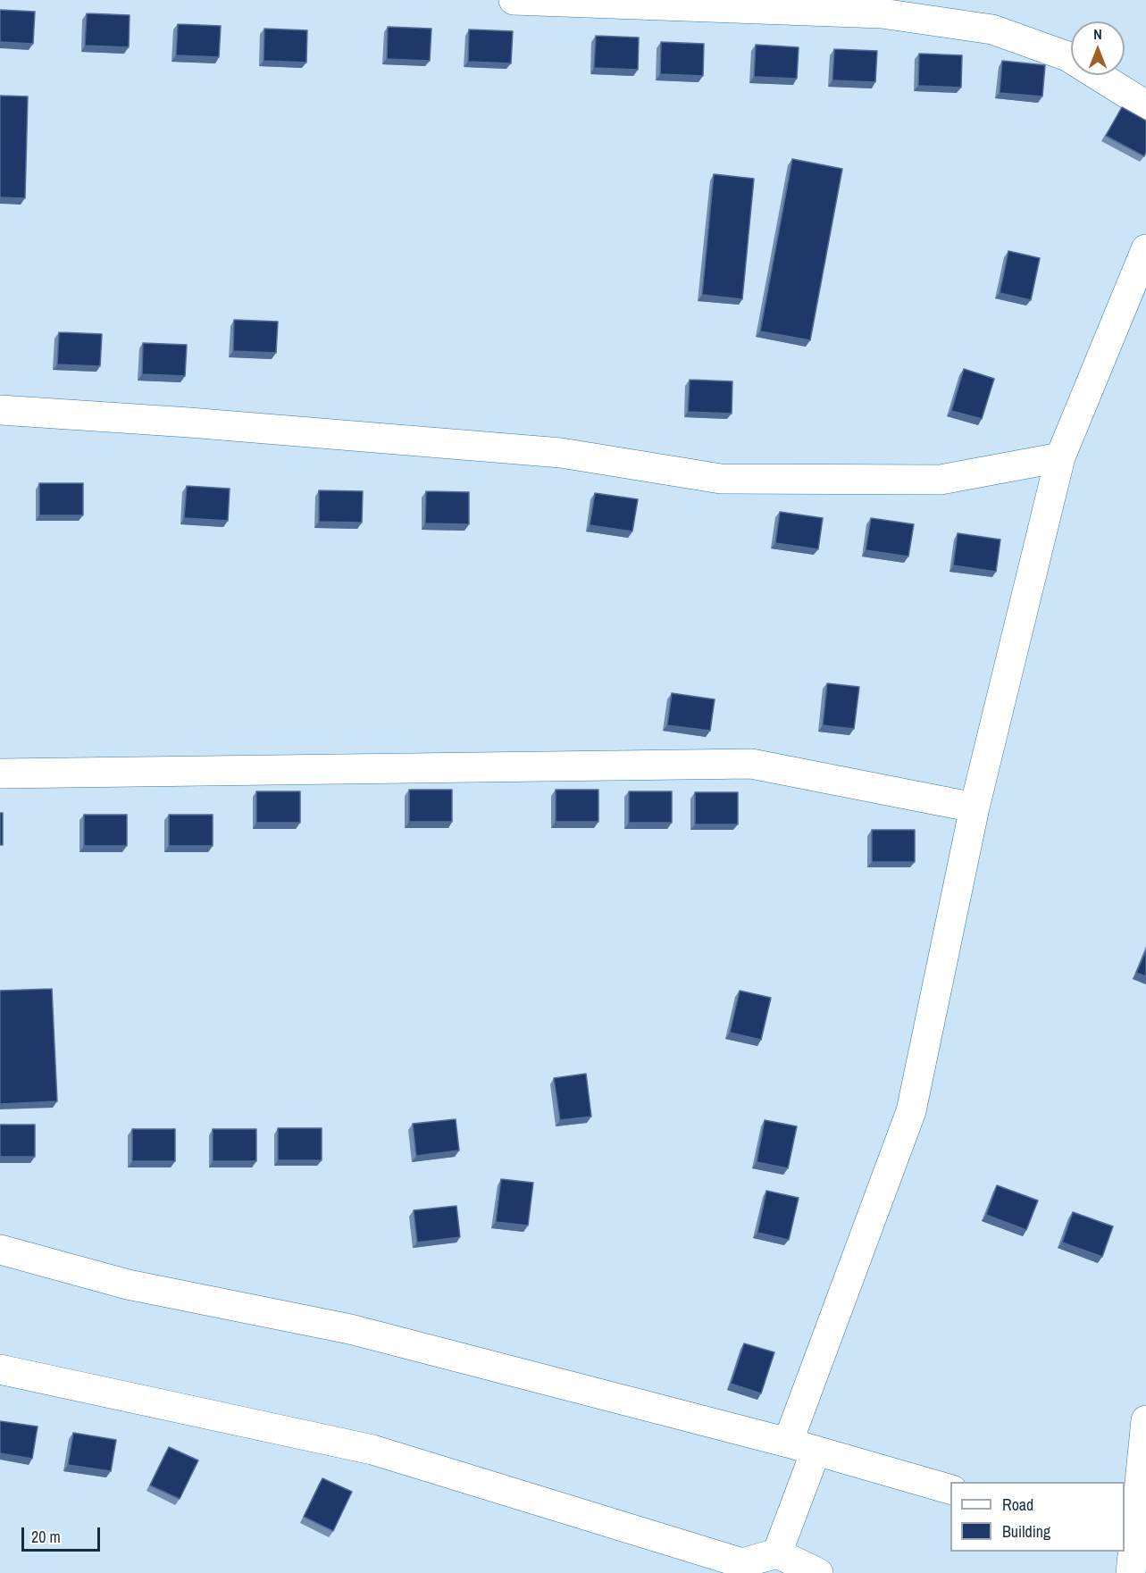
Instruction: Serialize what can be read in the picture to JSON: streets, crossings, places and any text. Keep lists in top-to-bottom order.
{
  "legend": ["Road", "Building"],
  "scale_bar": "20 m",
  "north": "top"
}
